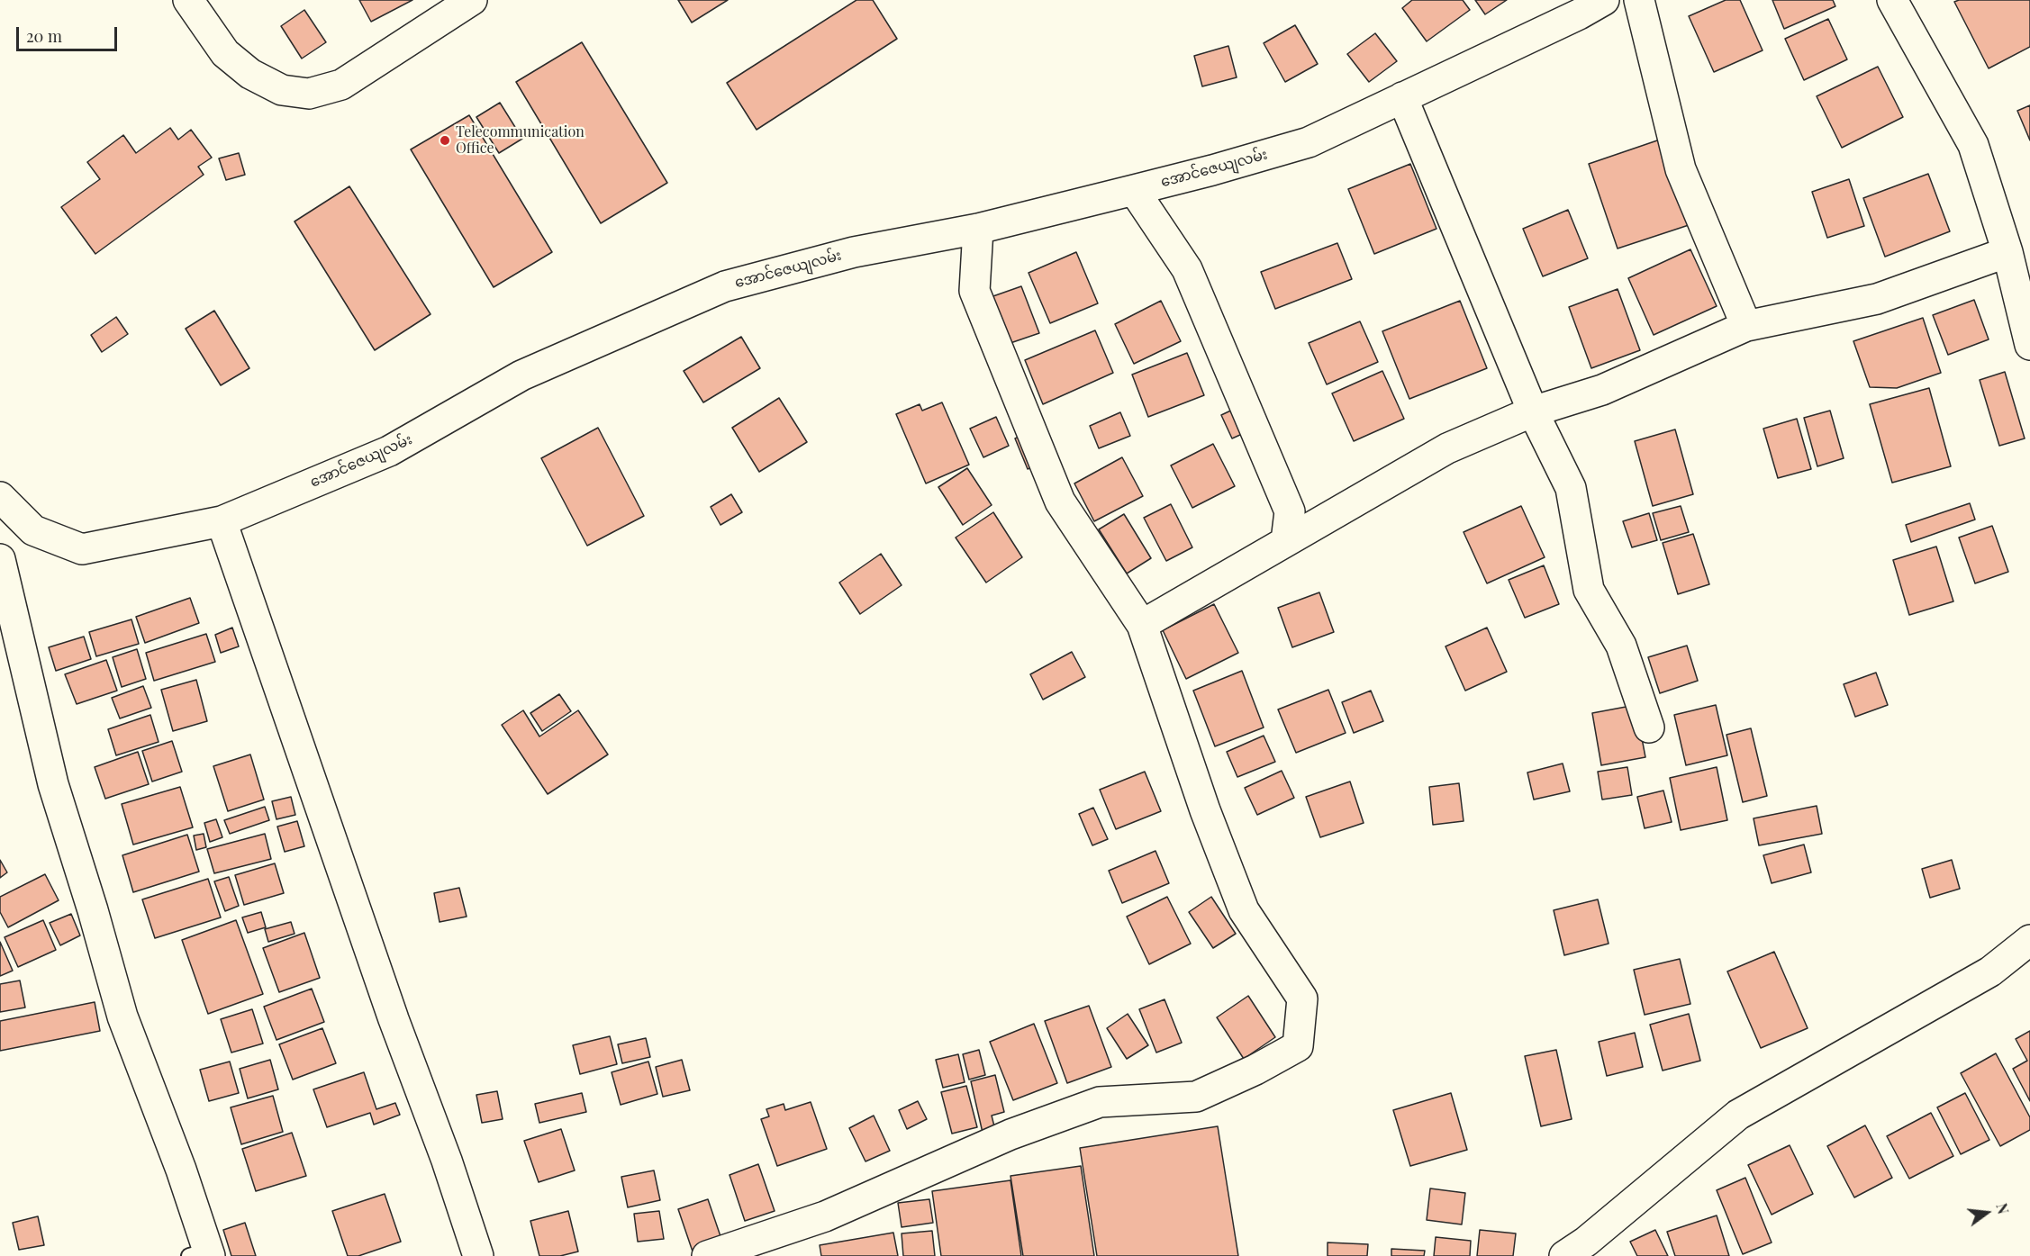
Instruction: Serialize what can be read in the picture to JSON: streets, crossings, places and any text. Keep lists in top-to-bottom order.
{
  "streets": {
    "street": ["အောင်ဇေယျလမ်း"]
  },
  "places": ["Telecommunication Office"],
  "scale_bar": "20 m",
  "north": "right"
}
